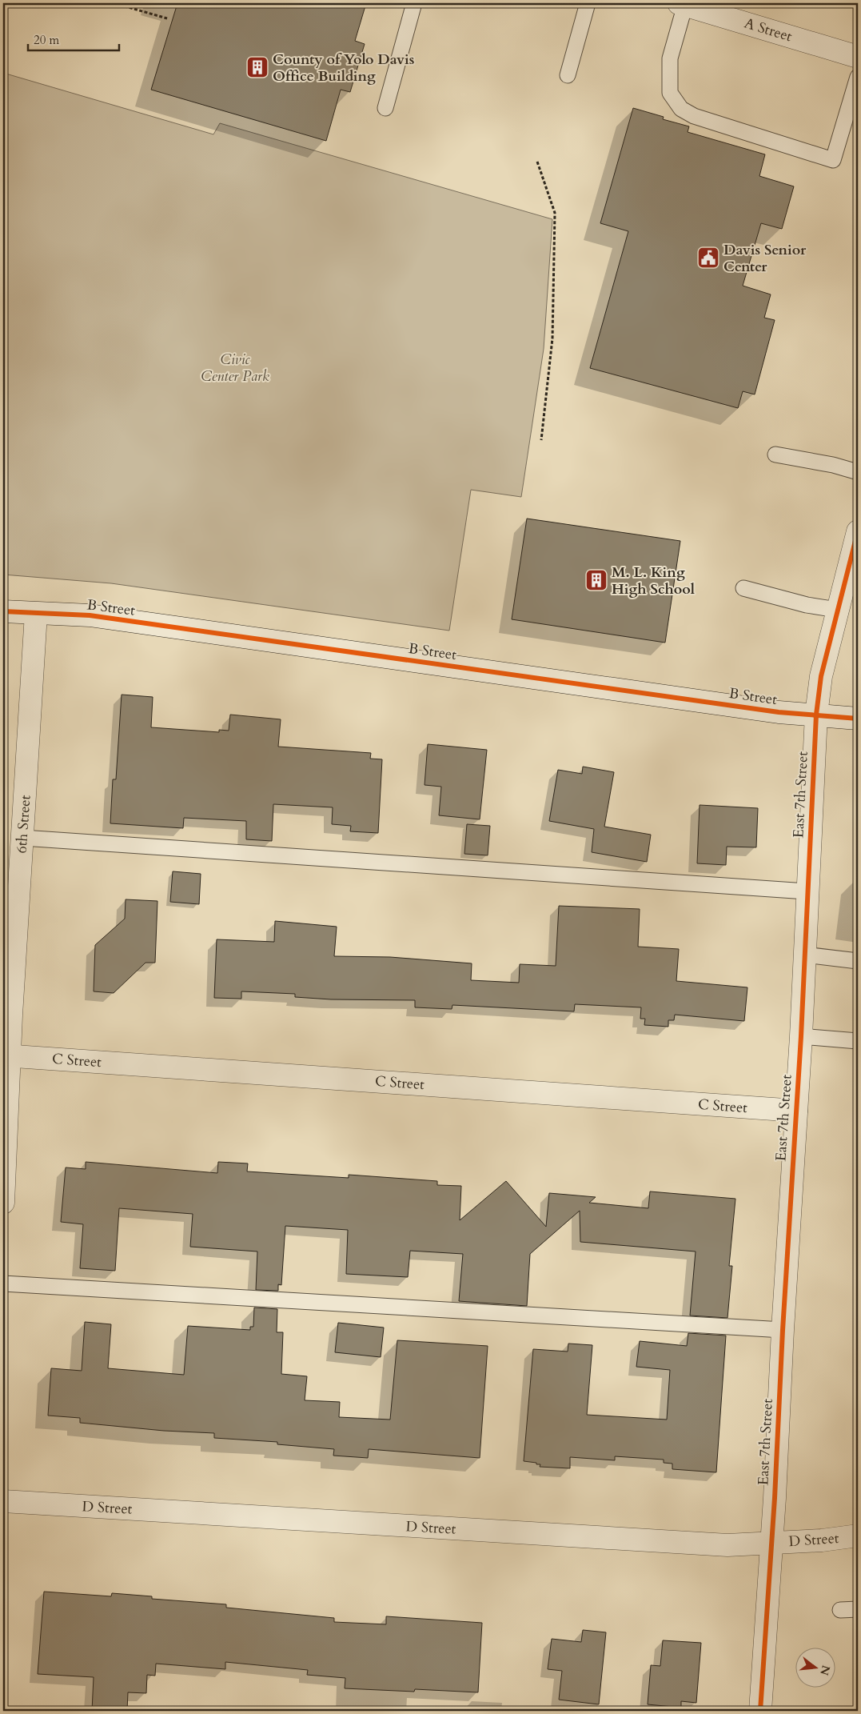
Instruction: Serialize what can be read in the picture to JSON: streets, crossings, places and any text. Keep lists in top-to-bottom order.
{
  "streets": {
    "street": [
      "A Street",
      "B Street",
      "East 7th Street",
      "6th Street",
      "C Street",
      "D Street"
    ]
  },
  "crossings": [
    ["B Street", "East 7th Street"],
    ["B Street", "6th Street"],
    ["East 7th Street", "C Street"],
    ["East 7th Street", "D Street"],
    ["6th Street", "C Street"]
  ],
  "parks": ["Civic Center Park"],
  "places": {
    "building": ["County of Yolo Davis Office Building", "M. L. King High School"],
    "public building": ["Davis Senior Center"]
  },
  "scale_bar": "20 m",
  "north": "right"
}
